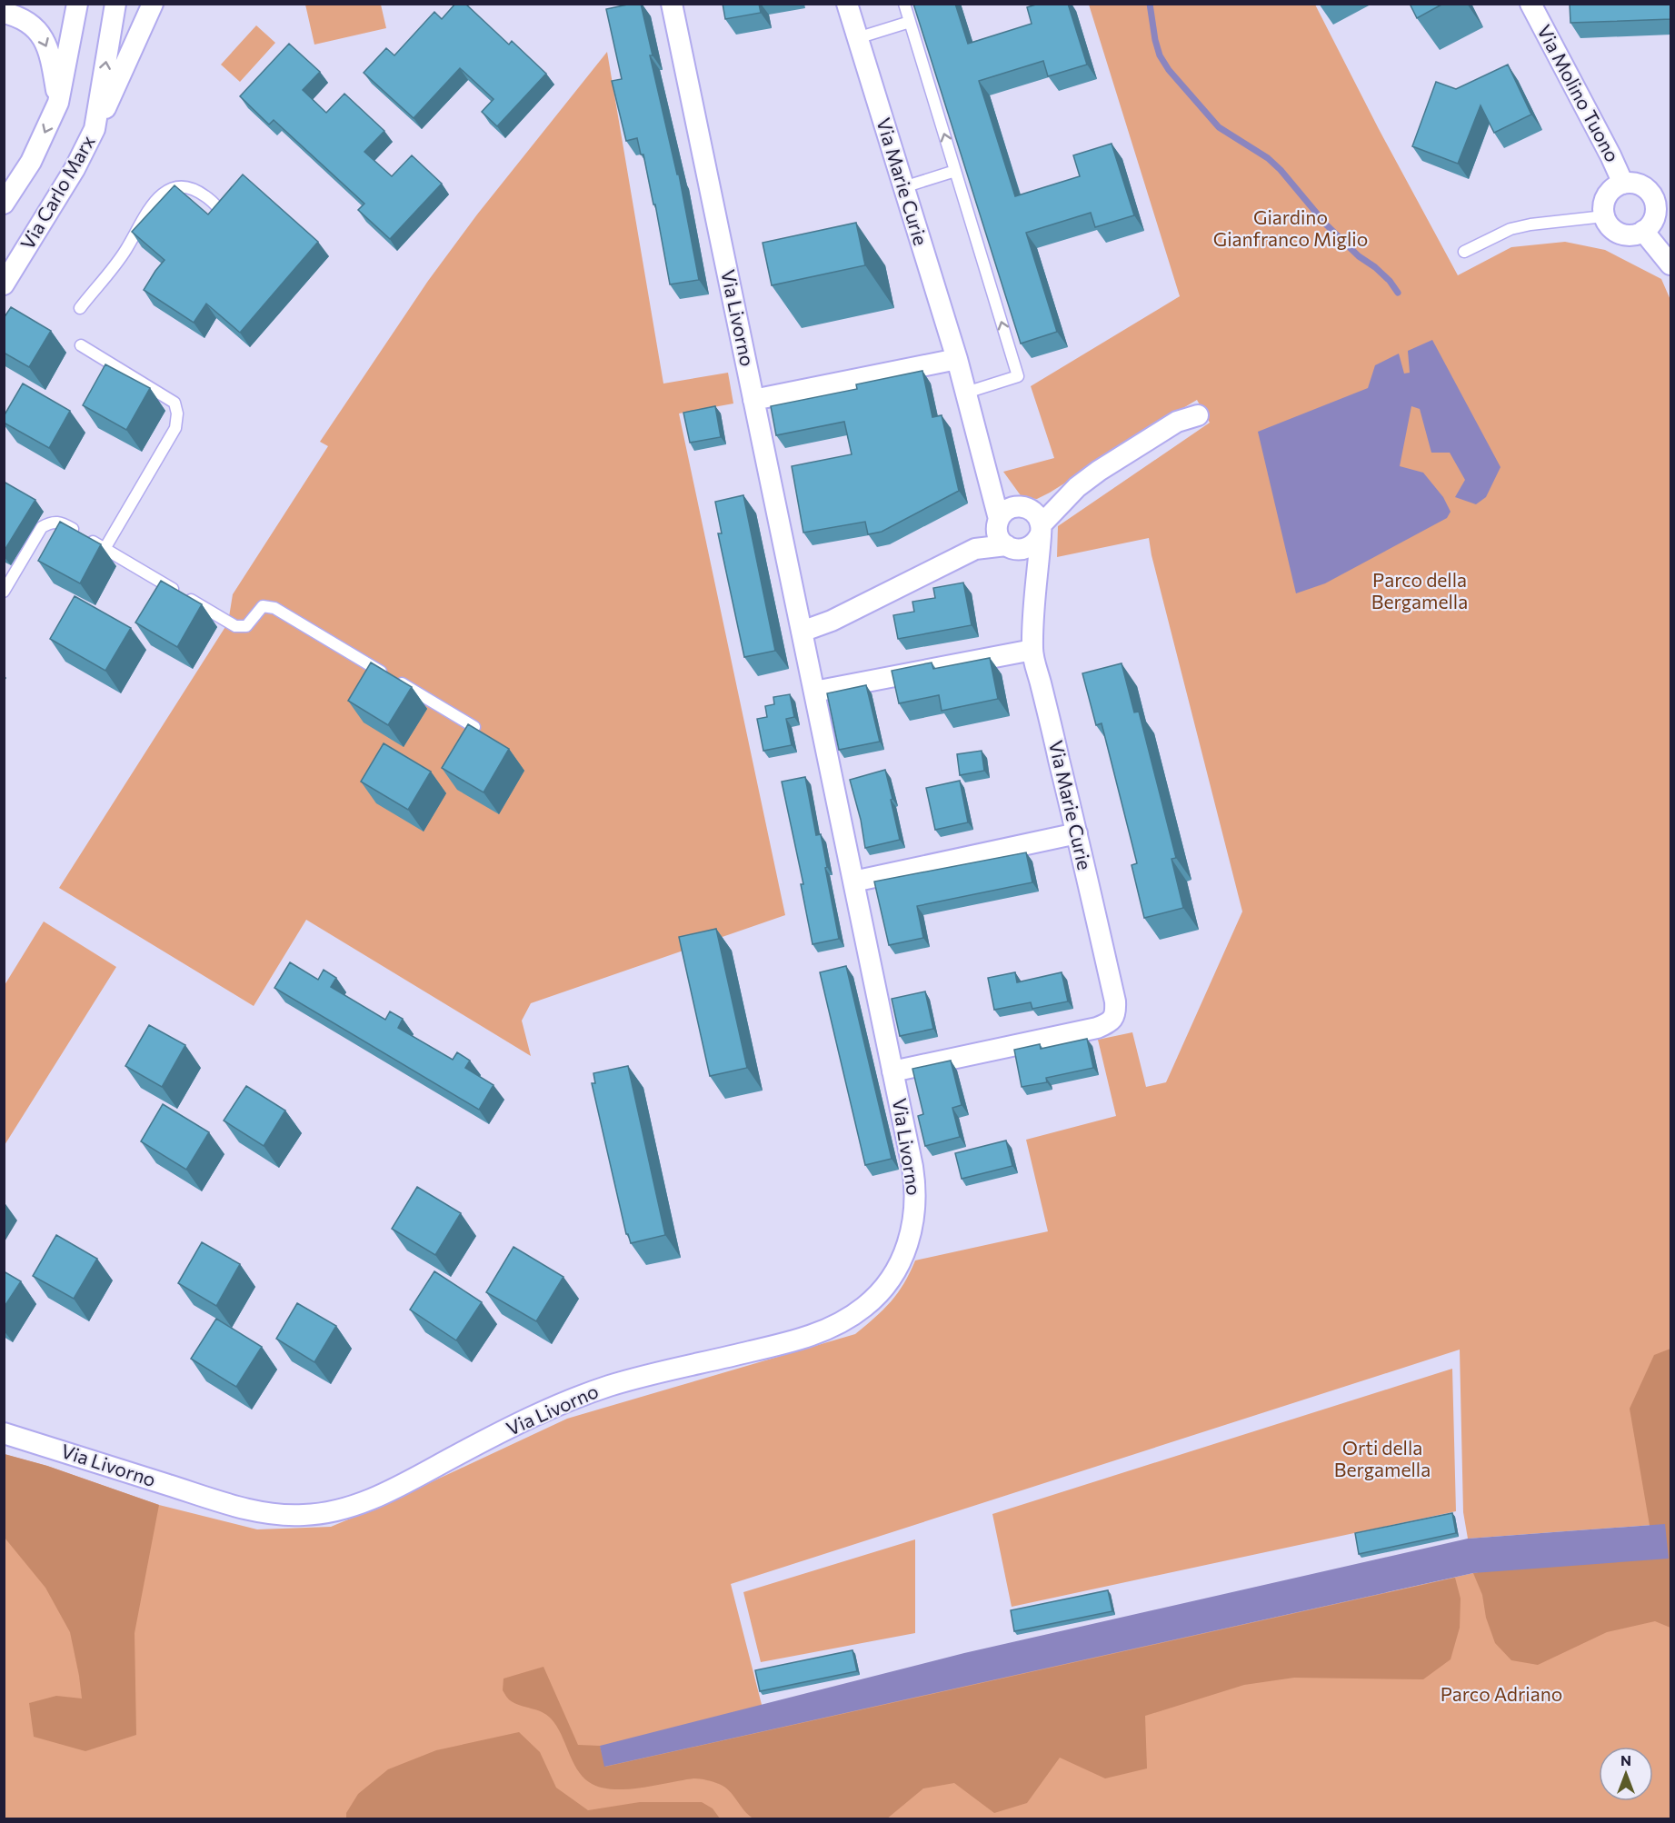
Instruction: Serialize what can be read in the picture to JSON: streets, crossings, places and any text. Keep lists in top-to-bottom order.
{
  "streets": {
    "street": [
      "Via Molino Tuono",
      "Via Marie Curie",
      "Via Carlo Marx",
      "Via Livorno"
    ]
  },
  "crossings": [
    ["Via Marie Curie", "Via Livorno"]
  ],
  "parks": [
    "Giardino Gianfranco Miglio",
    "Parco della Bergamella",
    "Orti della Bergamella",
    "Parco Adriano"
  ],
  "north": "top"
}
